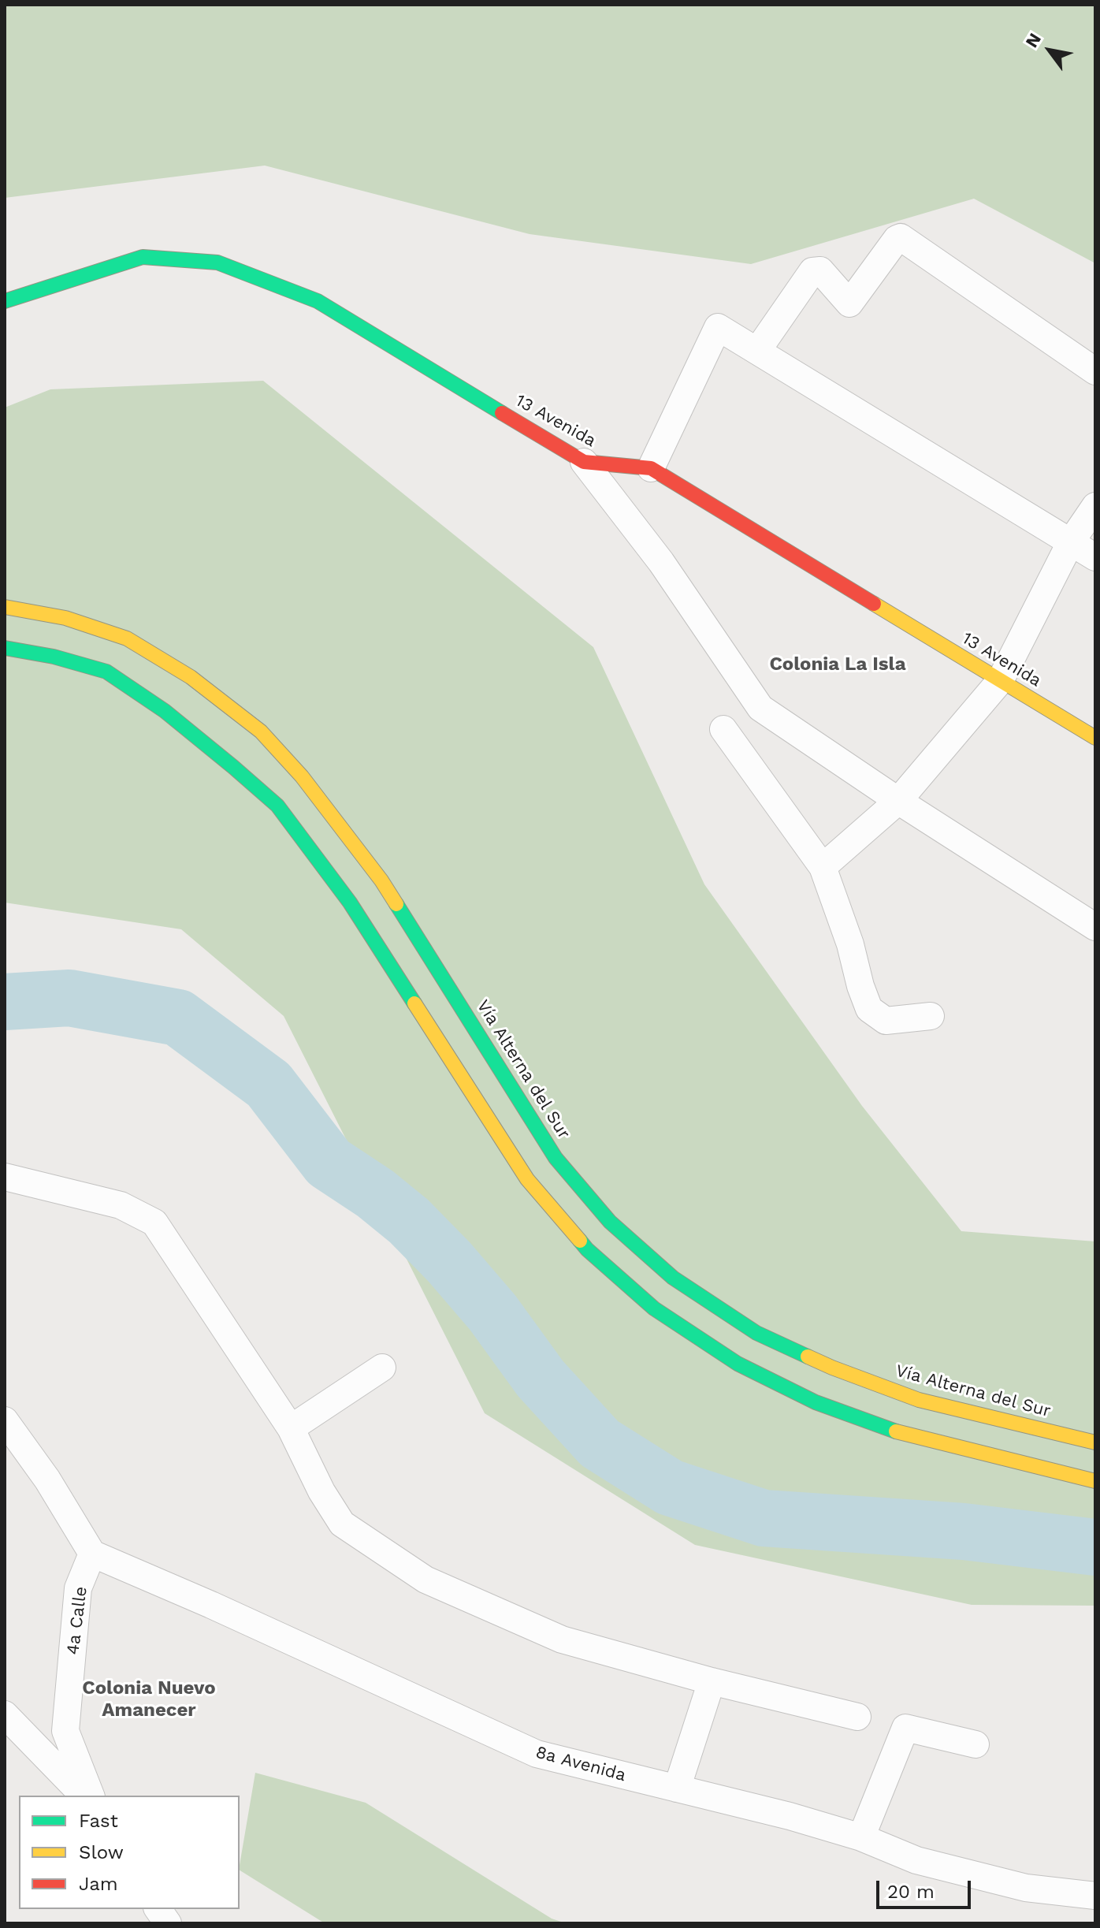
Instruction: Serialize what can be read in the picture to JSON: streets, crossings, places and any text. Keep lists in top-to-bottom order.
{
  "streets": {
    "main road": ["13 Avenida", "Vía Alterna del Sur"],
    "street": ["4a Calle", "8a Avenida"]
  },
  "crossings": [
    ["4a Calle", "8a Avenida"]
  ],
  "districts": ["Colonia La Isla", "Colonia Nuevo Amanecer"],
  "legend": ["Fast", "Slow", "Jam"],
  "scale_bar": "20 m",
  "north": "top left"
}
